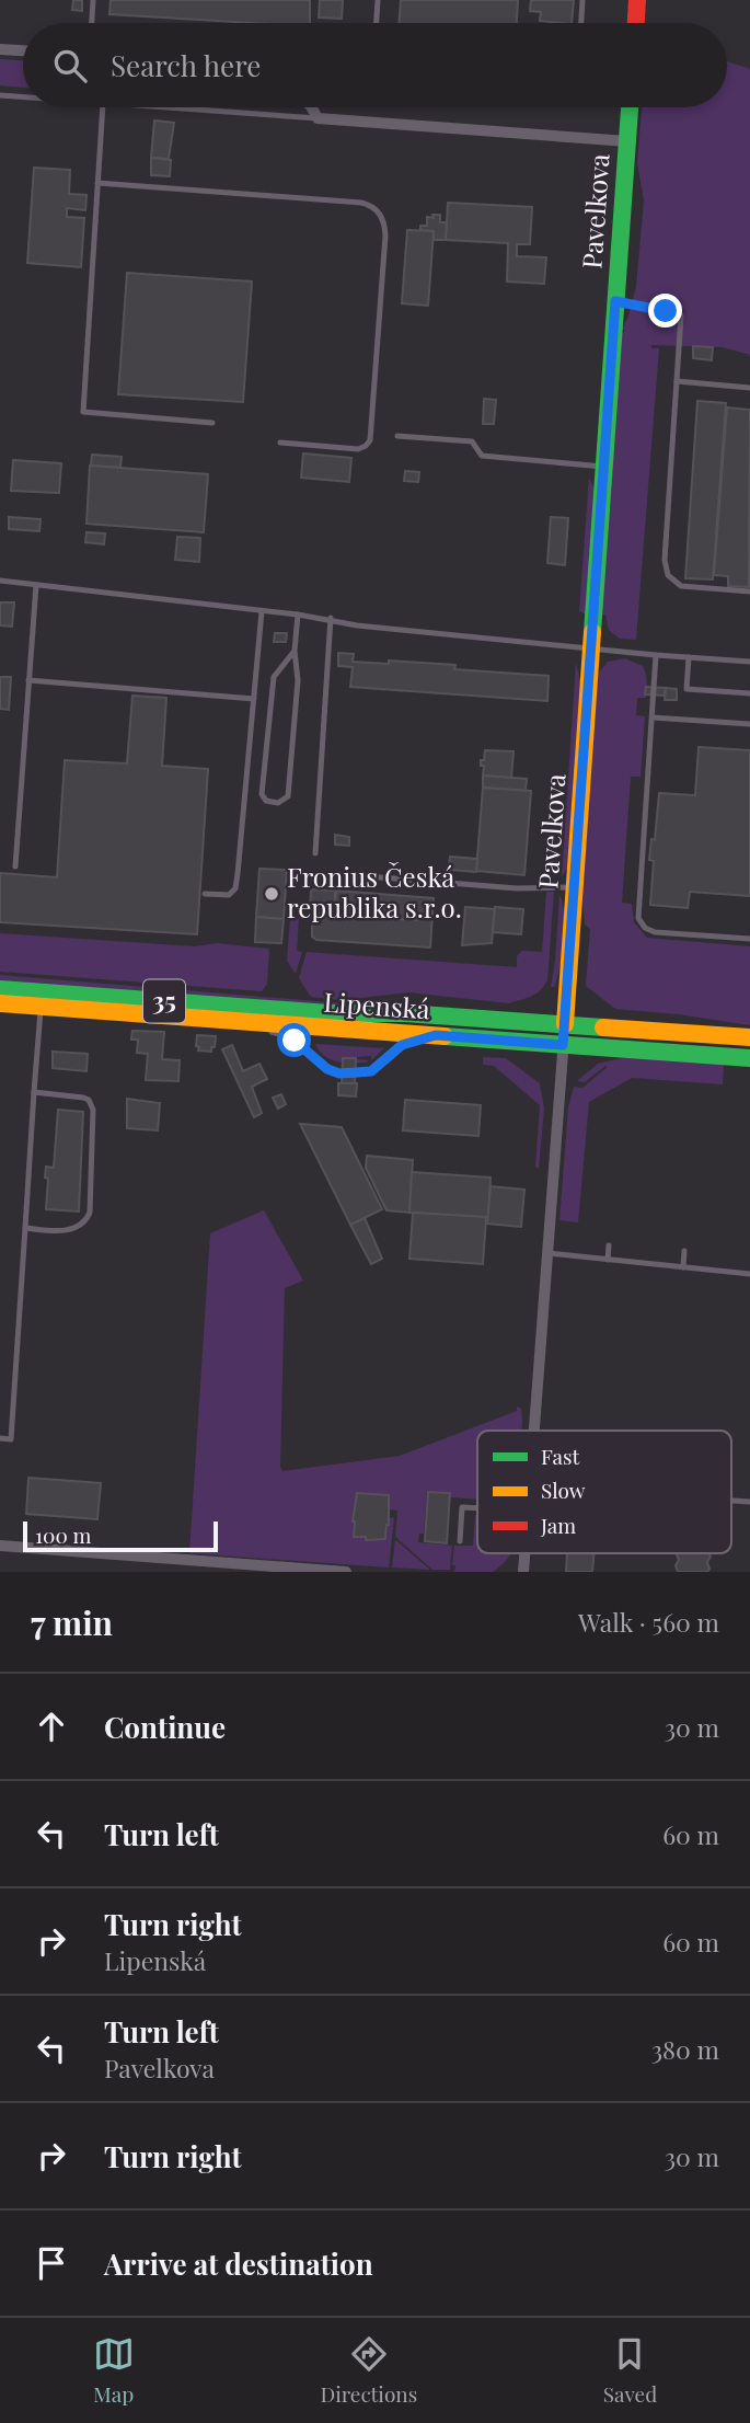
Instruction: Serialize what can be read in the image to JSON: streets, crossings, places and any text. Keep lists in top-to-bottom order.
{
  "streets": {
    "main road": ["Pavelkova", "35", "Lipenská"]
  },
  "crossings": [
    ["Pavelkova", "Lipenská"]
  ],
  "places": ["Fronius Česká republika s.r.o."],
  "legend": ["Fast", "Slow", "Jam"],
  "scale_bar": "100 m",
  "page": {
    "search": "Search here",
    "scale": "100 m",
    "heading": ["7 min", "Walk · 560 m"],
    "list": [
      ["Continue", "30 m"],
      ["Turn left", "60 m"],
      ["Turn right", "Lipenská", "60 m"],
      ["Turn left", "Pavelkova", "380 m"],
      ["Turn right", "30 m"],
      "Arrive at destination"
    ],
    "nav": ["Map", "Directions", "Saved"]
  }
}
